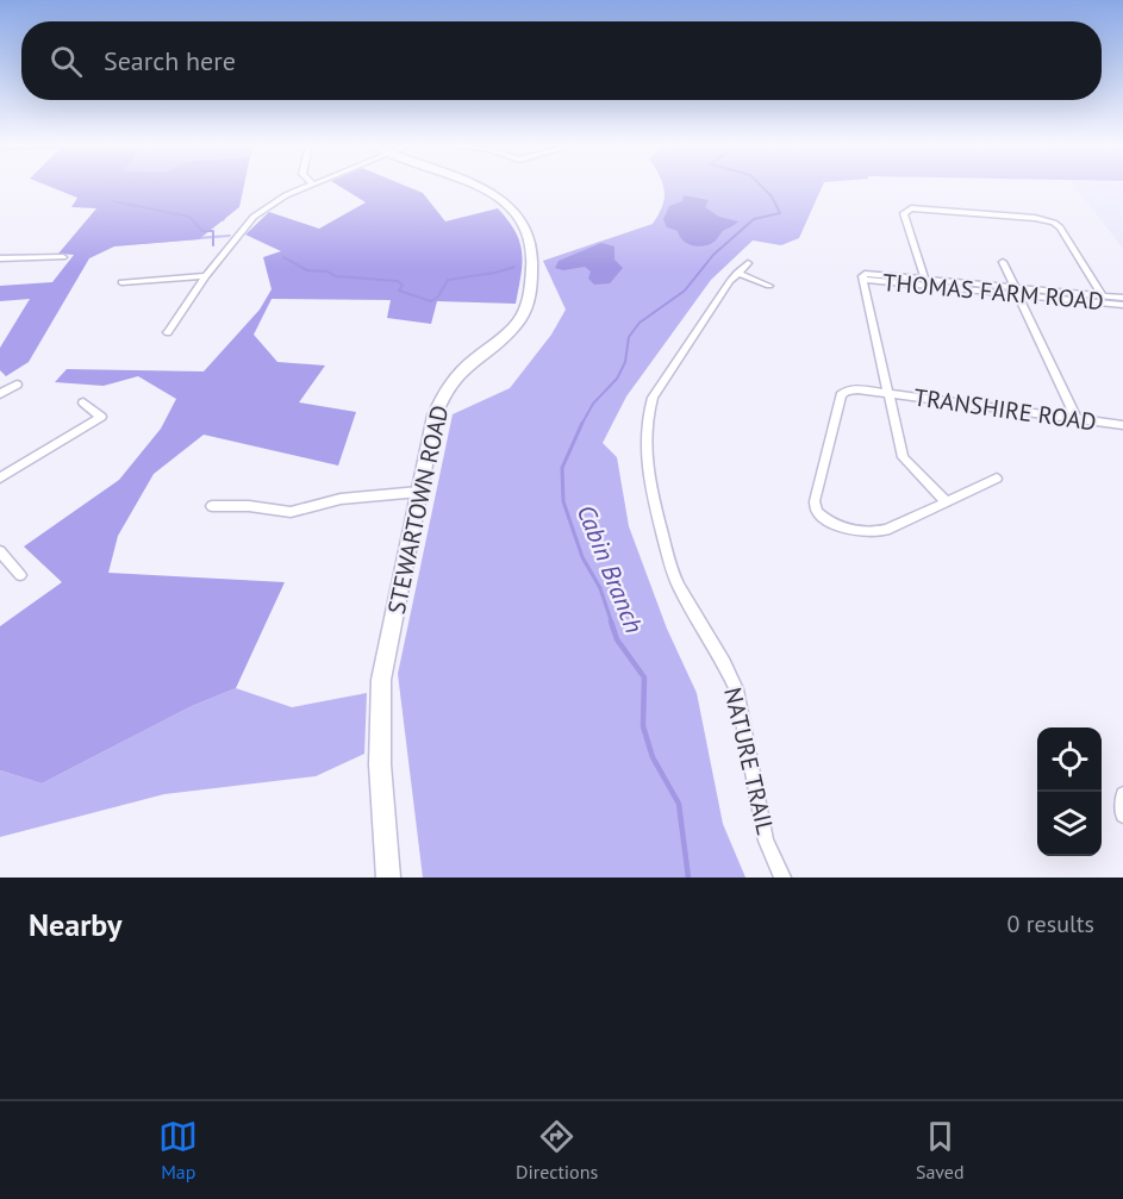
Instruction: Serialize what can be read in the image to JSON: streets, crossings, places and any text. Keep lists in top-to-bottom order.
{
  "streets": {
    "street": [
      "THOMAS FARM ROAD",
      "TRANSHIRE ROAD",
      "STEWARTOWN ROAD",
      "NATURE TRAIL"
    ]
  },
  "water": ["Cabin Branch"],
  "page": {
    "search": "Search here",
    "heading": ["Nearby", "0 results"],
    "nav": ["Map", "Directions", "Saved"]
  }
}
